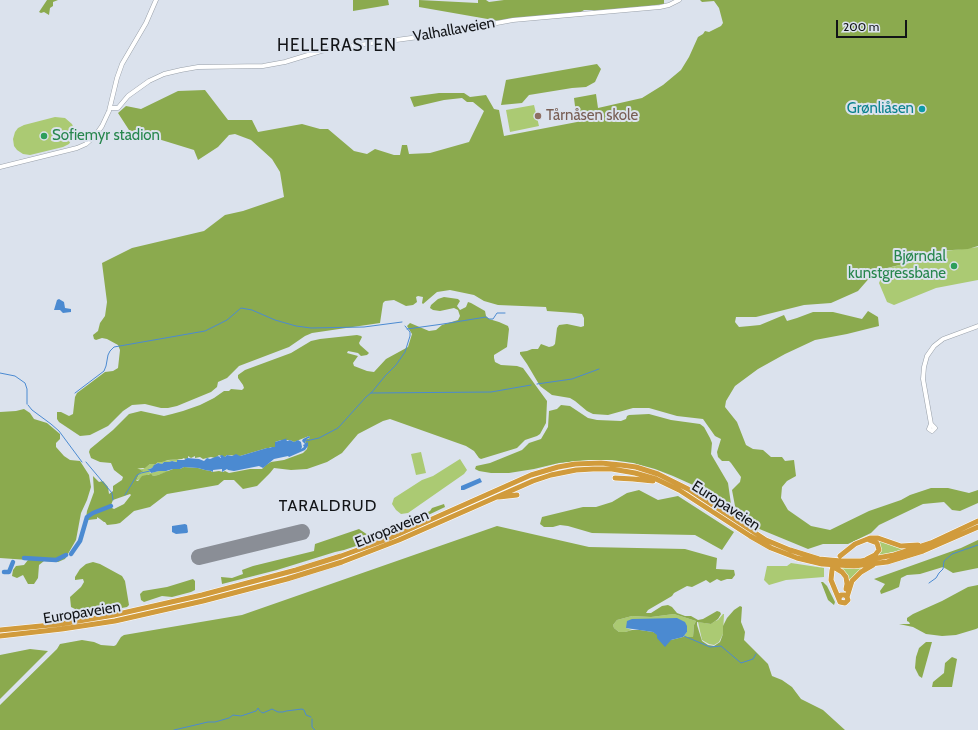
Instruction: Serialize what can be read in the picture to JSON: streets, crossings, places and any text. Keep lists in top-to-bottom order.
{
  "streets": {
    "highway": ["Europaveien"],
    "street": ["Valhallaveien"]
  },
  "districts": ["HELLERASTEN", "TARALDRUD"],
  "places": [
    "Grønliåsen",
    "Tårnåsen skole",
    "Sofiemyr stadion",
    "Bjørndal kunstgressbane"
  ],
  "scale_bar": "200 m"
}
